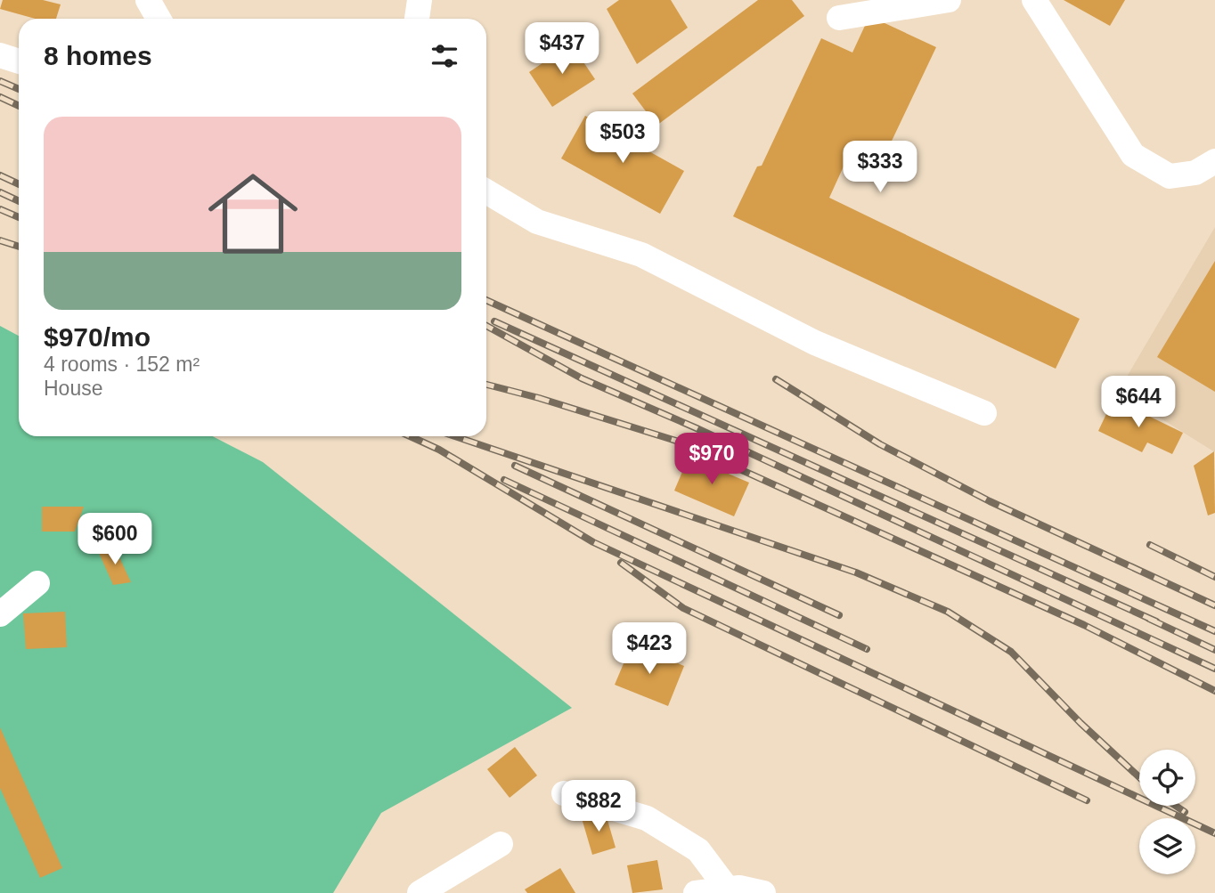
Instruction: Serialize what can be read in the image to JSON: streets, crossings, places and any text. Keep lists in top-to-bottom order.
{
  "page": {
    "heading": "8 homes",
    "price": [
      "$437",
      "$503",
      "$333",
      "$644",
      "$970",
      "$600",
      "$423",
      "$882"
    ],
    "list": [
      {
        "name": "$970/mo",
        "note": "4 rooms · 152 m² · House"
      }
    ]
  }
}
